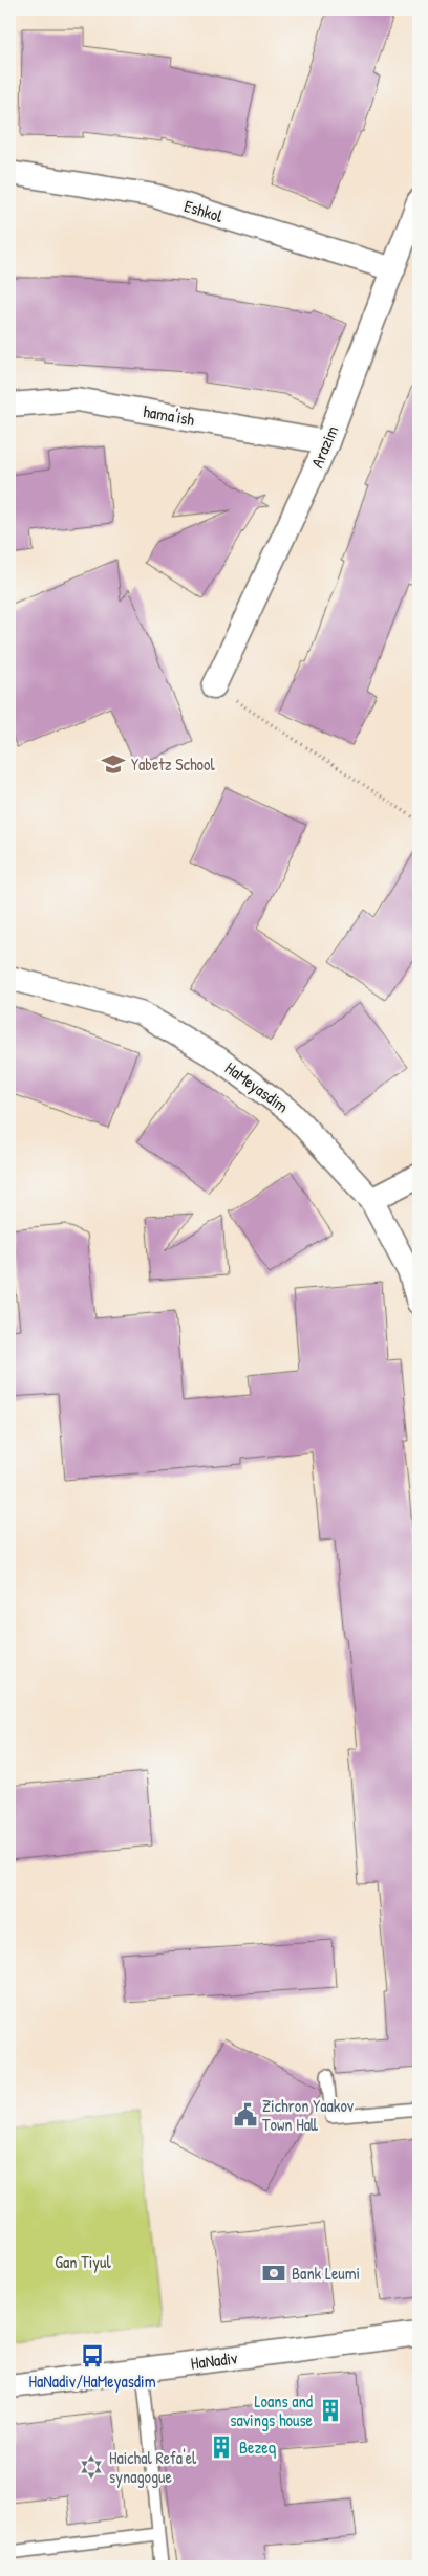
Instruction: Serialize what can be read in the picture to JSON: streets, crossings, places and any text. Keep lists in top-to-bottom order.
{
  "streets": {
    "street": [
      "Eshkol",
      "hama'ish",
      "Arazim",
      "HaMeyasdim",
      "HaNadiv"
    ]
  },
  "crossings": [
    ["Eshkol", "Arazim"],
    ["hama'ish", "Arazim"]
  ],
  "parks": ["Gan Tiyul"],
  "places": {
    "school or university": ["Yabetz School"],
    "public building": ["Zichron Yaakov Town Hall"],
    "bank": ["Bank Leumi"],
    "bus stop": ["HaNadiv/HaMeyasdim"],
    "building": ["Loans and savings house", "Bezeq"],
    "synagogue": ["Haichal Refa'el synagogue"]
  }
}
